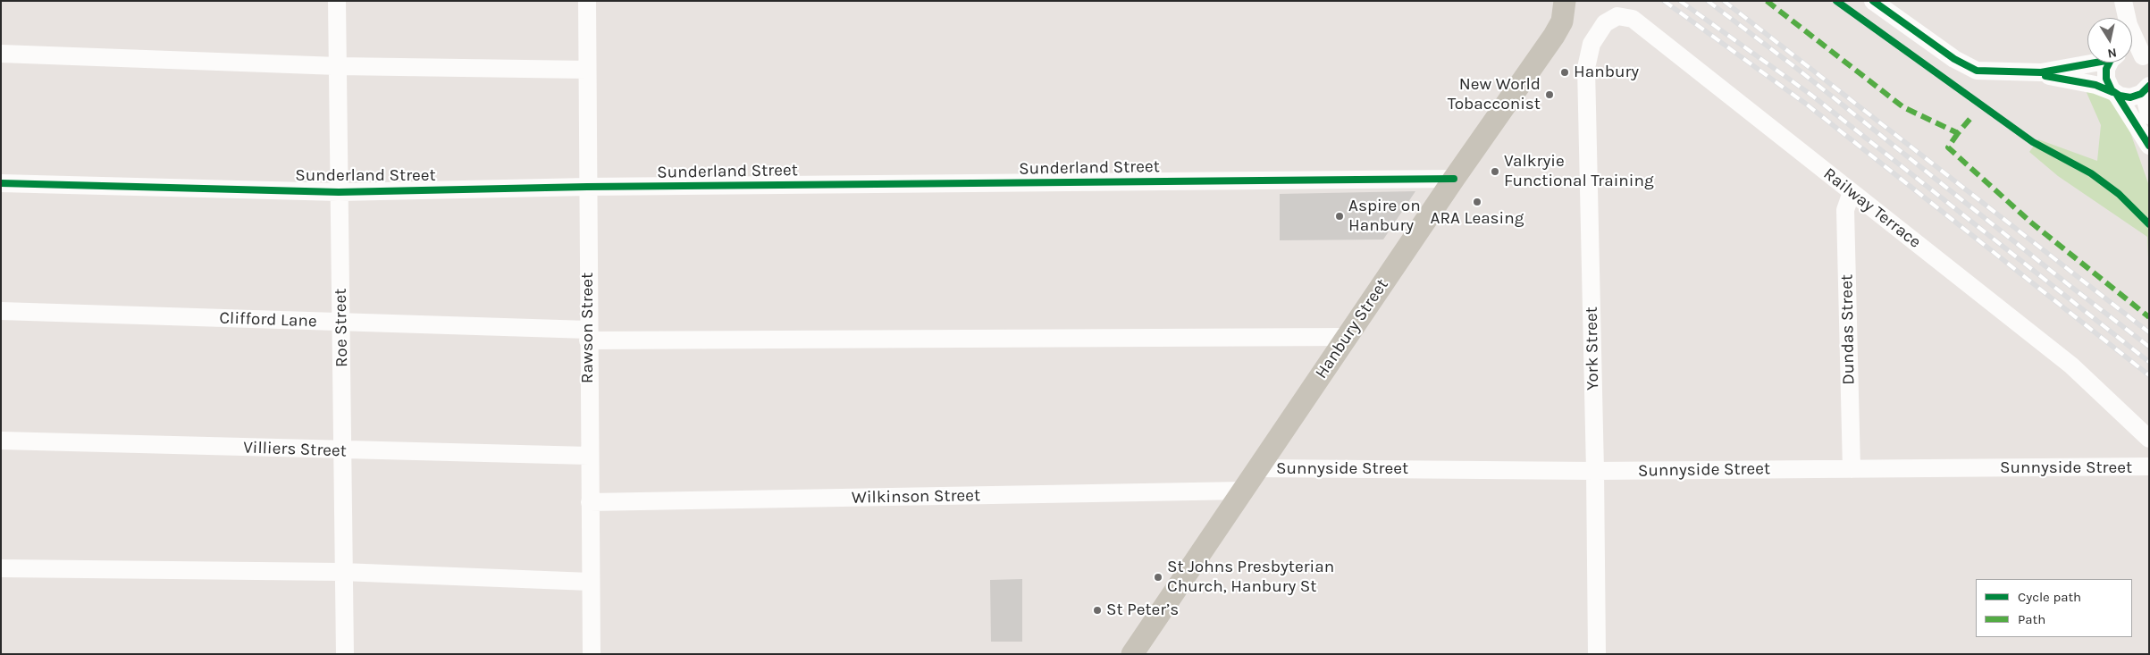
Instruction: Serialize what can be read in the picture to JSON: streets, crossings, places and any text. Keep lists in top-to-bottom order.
{
  "streets": {
    "main road": ["Hanbury Street"],
    "street": [
      "Sunderland Street",
      "Railway Terrace",
      "Clifford Lane",
      "Roe Street",
      "Rawson Street",
      "Dundas Street",
      "York Street",
      "Villiers Street",
      "Sunnyside Street",
      "Wilkinson Street"
    ]
  },
  "crossings": [
    ["Sunderland Street", "Roe Street"],
    ["Sunderland Street", "Rawson Street"],
    ["Sunderland Street", "Hanbury Street"],
    ["Railway Terrace", "Dundas Street"],
    ["Railway Terrace", "York Street"],
    ["Clifford Lane", "Roe Street"],
    ["Clifford Lane", "Rawson Street"],
    ["Clifford Lane", "Hanbury Street"],
    ["Roe Street", "Villiers Street"],
    ["Rawson Street", "Villiers Street"],
    ["Rawson Street", "Wilkinson Street"],
    ["Hanbury Street", "Sunnyside Street"],
    ["Hanbury Street", "Wilkinson Street"],
    ["Dundas Street", "Sunnyside Street"],
    ["York Street", "Sunnyside Street"]
  ],
  "places": [
    "Hanbury",
    "New World Tobacconist",
    "Valkryie Functional Training",
    "ARA Leasing",
    "Aspire on Hanbury",
    "St Johns Presbyterian Church, Hanbury St",
    "St Peter’s"
  ],
  "legend": ["Cycle path", "Path"],
  "north": "bottom"
}
